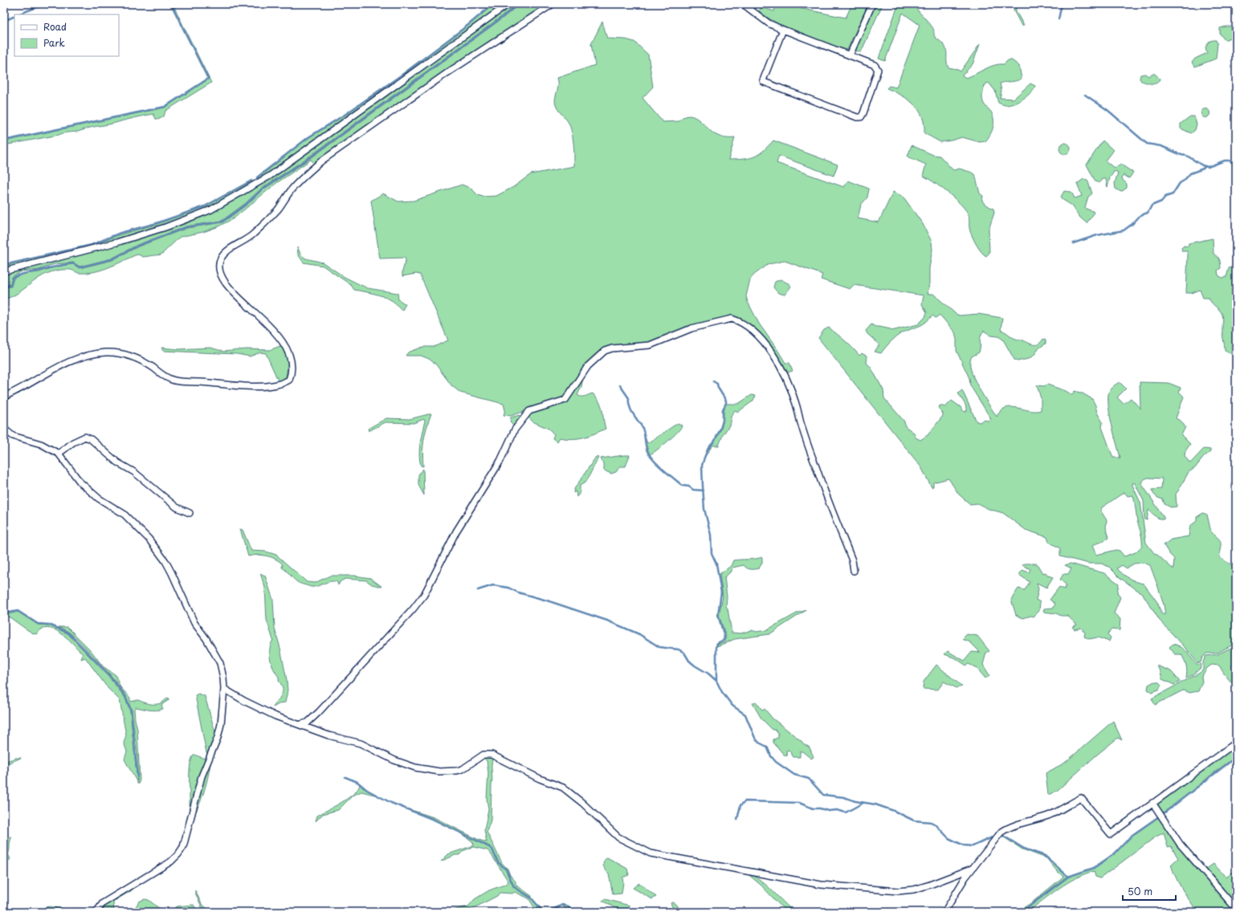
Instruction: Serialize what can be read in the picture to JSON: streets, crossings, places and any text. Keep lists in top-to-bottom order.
{
  "legend": ["Road", "Park"],
  "scale_bar": "50 m"
}
